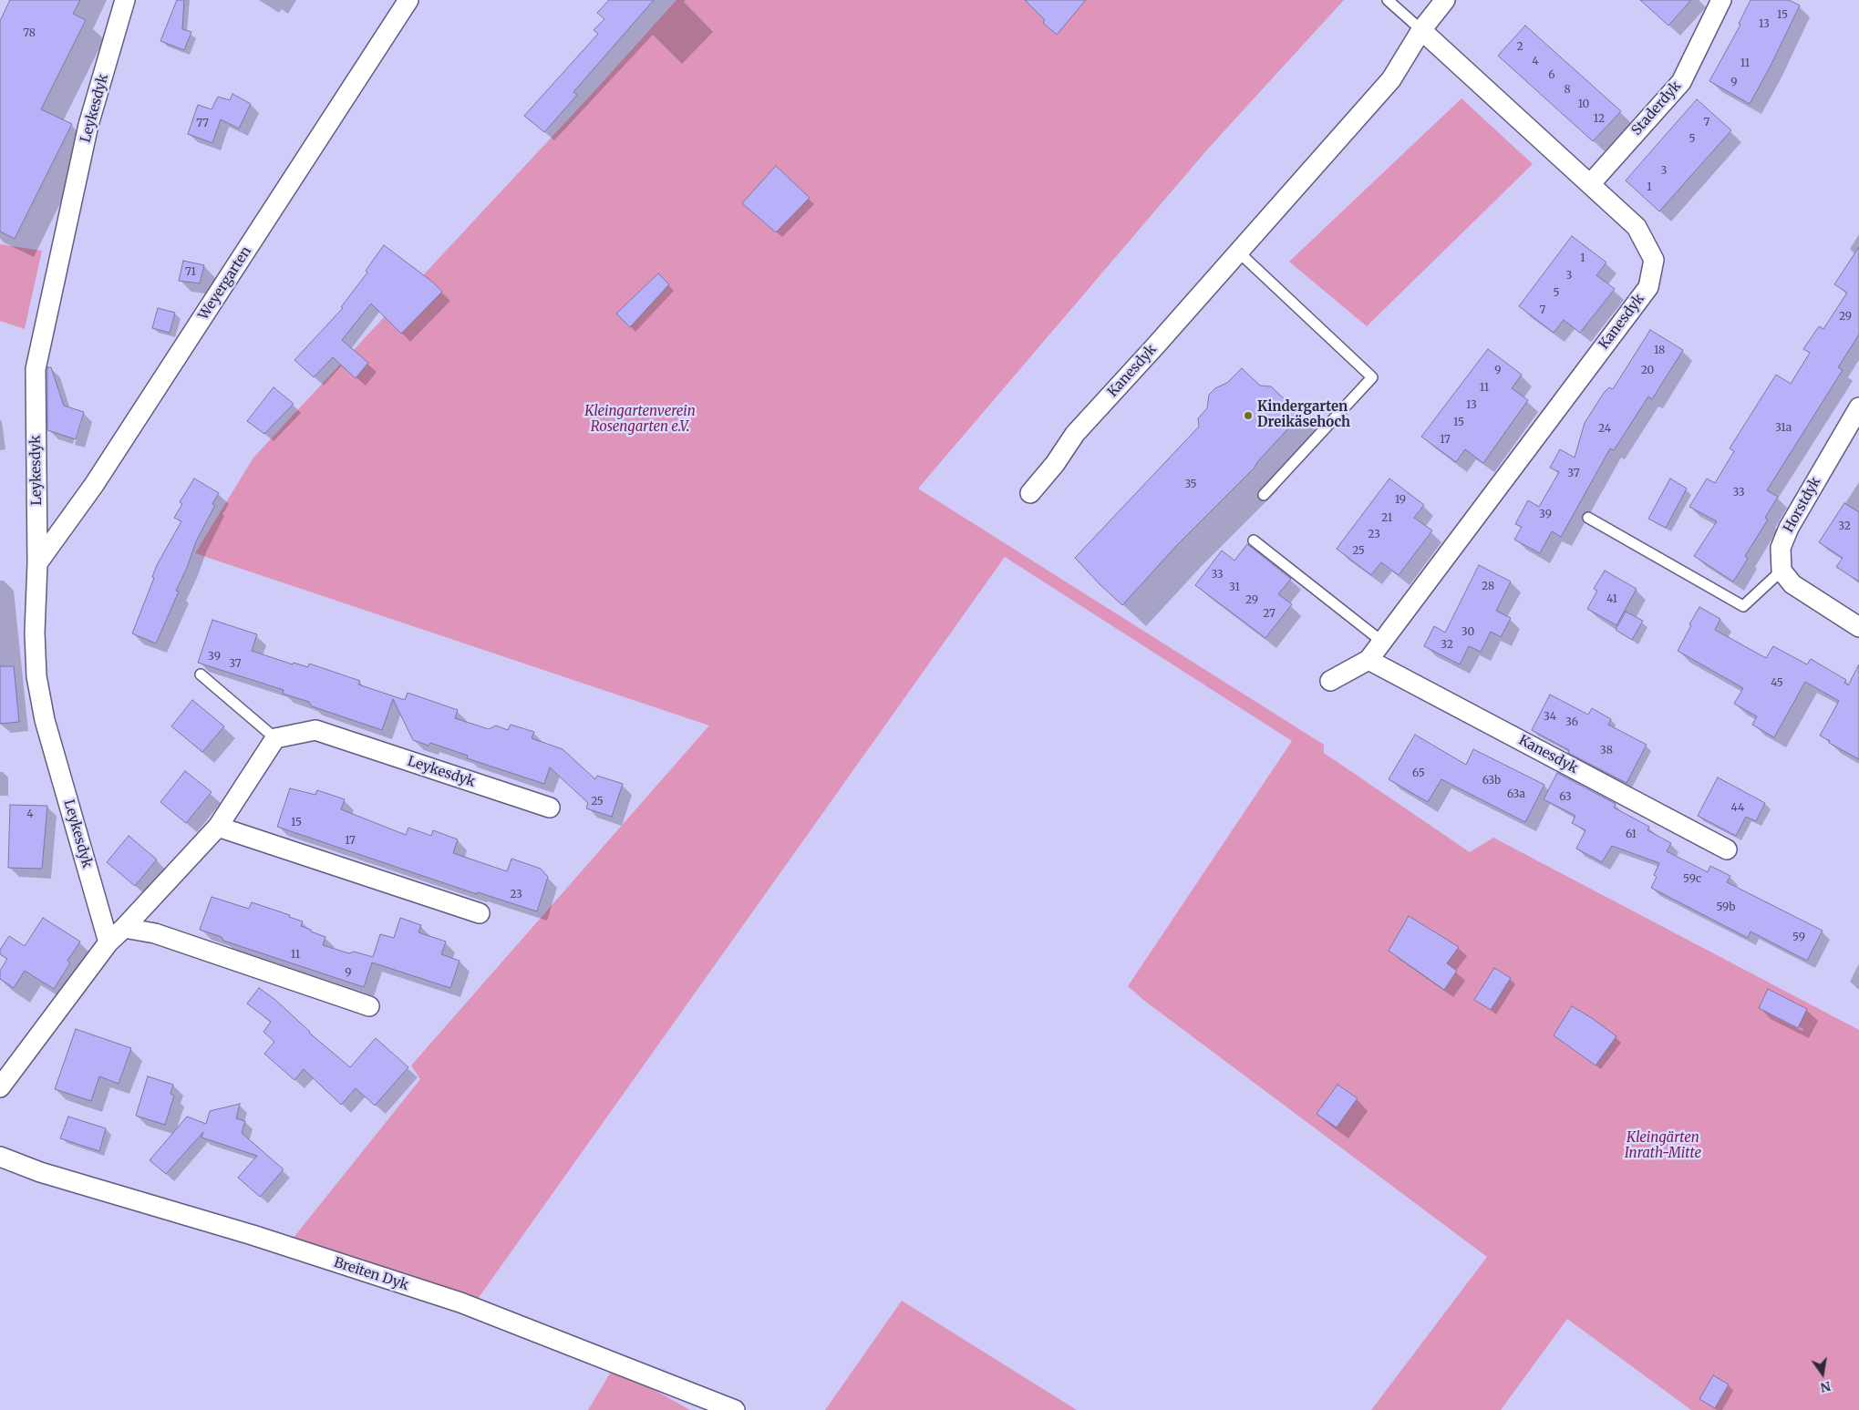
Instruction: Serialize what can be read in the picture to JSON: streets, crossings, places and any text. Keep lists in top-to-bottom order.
{
  "streets": {
    "street": [
      "Leykesdyk",
      "Staderdyk",
      "Weyergarten",
      "Kanesdyk",
      "Horstdyk",
      "Breiten Dyk"
    ]
  },
  "crossings": [
    ["Leykesdyk", "Weyergarten"],
    ["Staderdyk", "Kanesdyk"]
  ],
  "parks": ["Kleingartenverein Rosengarten e.V.", "Kleingärten Inrath-Mitte"],
  "places": ["Kindergarten Dreikäsehoch"],
  "house_numbers": [
    "15",
    "13",
    "78",
    "2",
    "4",
    "11",
    "6",
    "9",
    "8",
    "10",
    "12",
    "7",
    "77",
    "5",
    "3",
    "1",
    "1",
    "71",
    "3",
    "5",
    "7",
    "29",
    "18",
    "9",
    "20",
    "11",
    "13",
    "15",
    "31a",
    "24",
    "17",
    "37",
    "35",
    "33",
    "19",
    "39",
    "21",
    "32",
    "23",
    "25",
    "33",
    "28",
    "31",
    "41",
    "29",
    "27",
    "30",
    "32",
    "39",
    "37",
    "45",
    "34",
    "36",
    "38",
    "65",
    "63b",
    "63a",
    "63",
    "25",
    "44",
    "4",
    "15",
    "61",
    "17",
    "59c",
    "23",
    "59b",
    "59",
    "11",
    "9"
  ],
  "north": "bottom"
}
